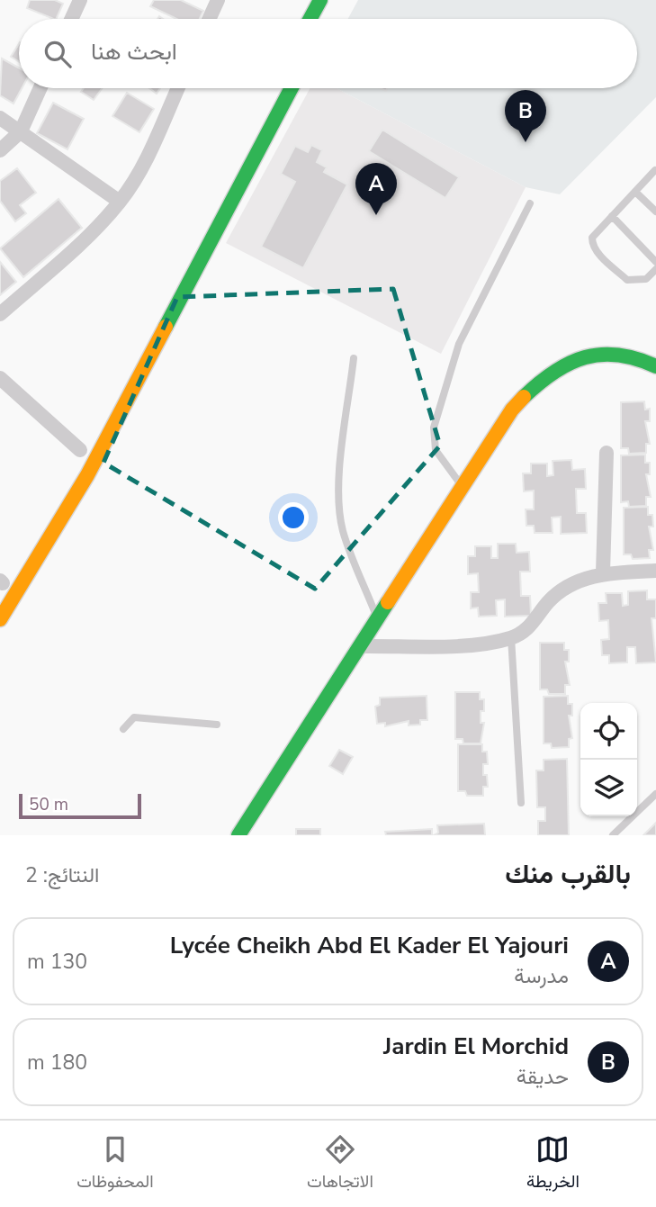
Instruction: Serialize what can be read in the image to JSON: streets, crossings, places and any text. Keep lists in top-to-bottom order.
{
  "scale_bar": "50 m",
  "page": {
    "search": "ابحث هنا",
    "pins": ["B", "A"],
    "scale": "50 m",
    "heading": ["بالقرب منك", "النتائج: 2"],
    "list": [
      {
        "mark": "A",
        "name": "Lycée Cheikh Abd El Kader El Yajouri",
        "note": "مدرسة",
        "value": "130 m"
      },
      {
        "mark": "B",
        "name": "Jardin El Morchid",
        "note": "حديقة",
        "value": "180 m"
      }
    ],
    "nav": ["الخريطة", "الاتجاهات", "المحفوظات"]
  }
}
